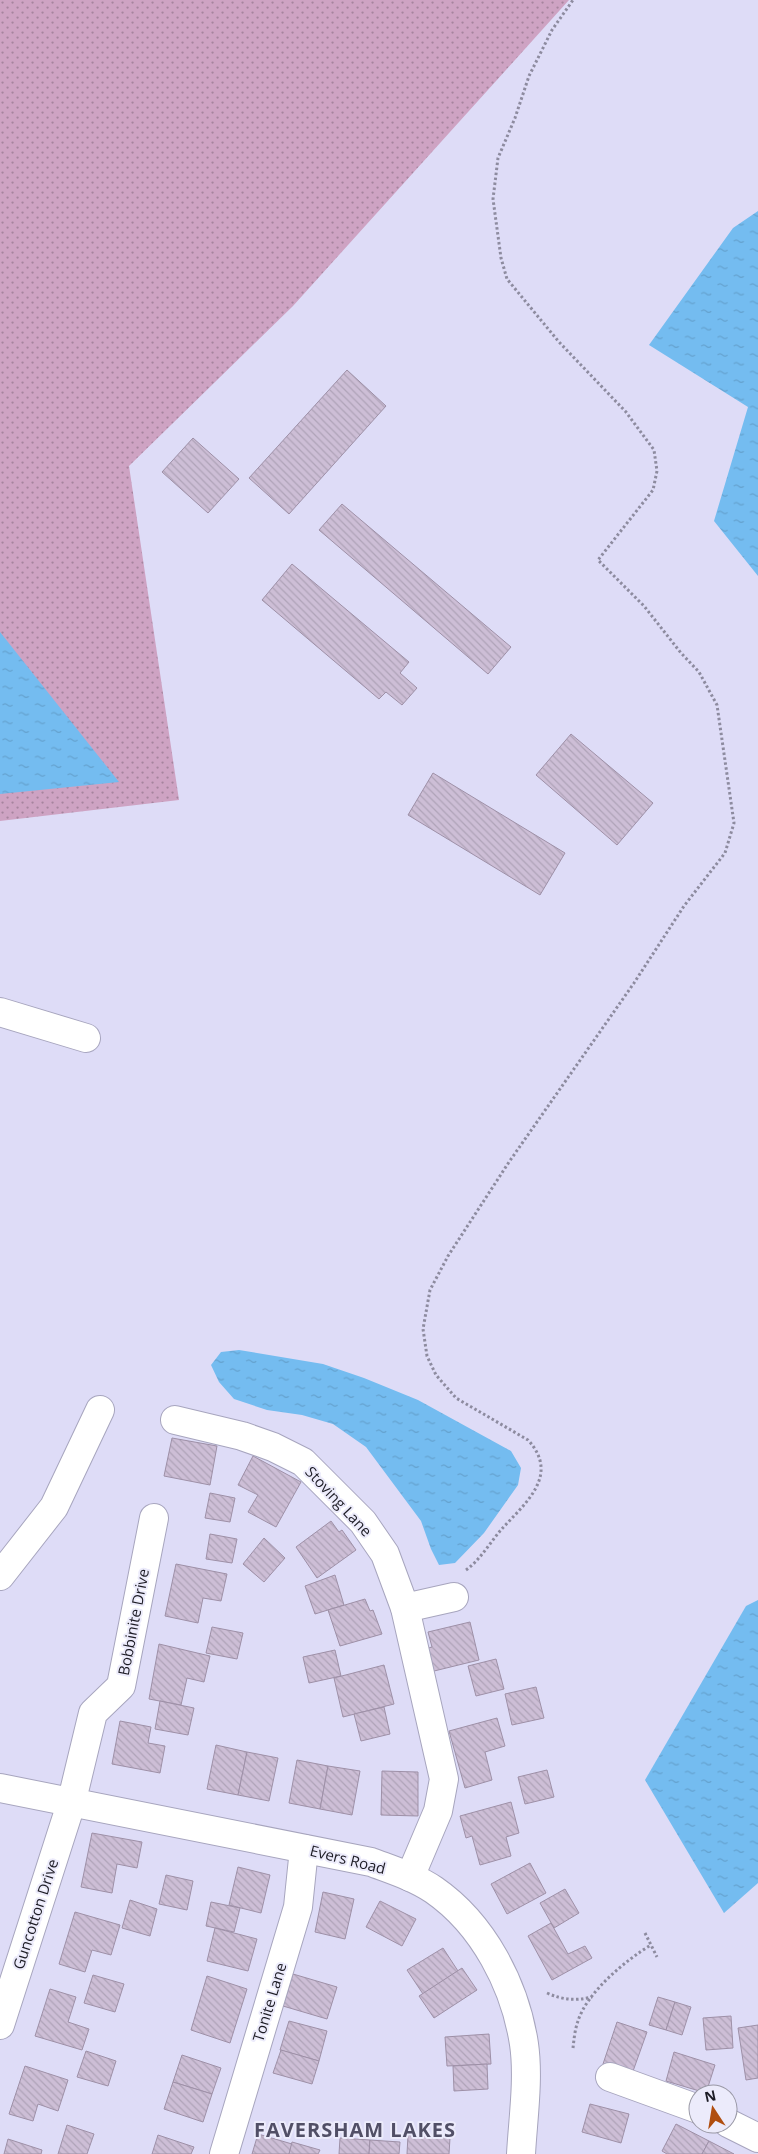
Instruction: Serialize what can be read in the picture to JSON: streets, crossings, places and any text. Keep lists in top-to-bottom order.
{
  "streets": {
    "street": [
      "Stoving Lane",
      "Bobbinite Drive",
      "Evers Road",
      "Guncotton Drive",
      "Tonite Lane"
    ]
  },
  "crossings": [
    ["Stoving Lane", "Evers Road"],
    ["Bobbinite Drive", "Evers Road"],
    ["Bobbinite Drive", "Guncotton Drive"],
    ["Evers Road", "Guncotton Drive"],
    ["Evers Road", "Tonite Lane"]
  ],
  "districts": ["FAVERSHAM LAKES"],
  "north": "top"
}
